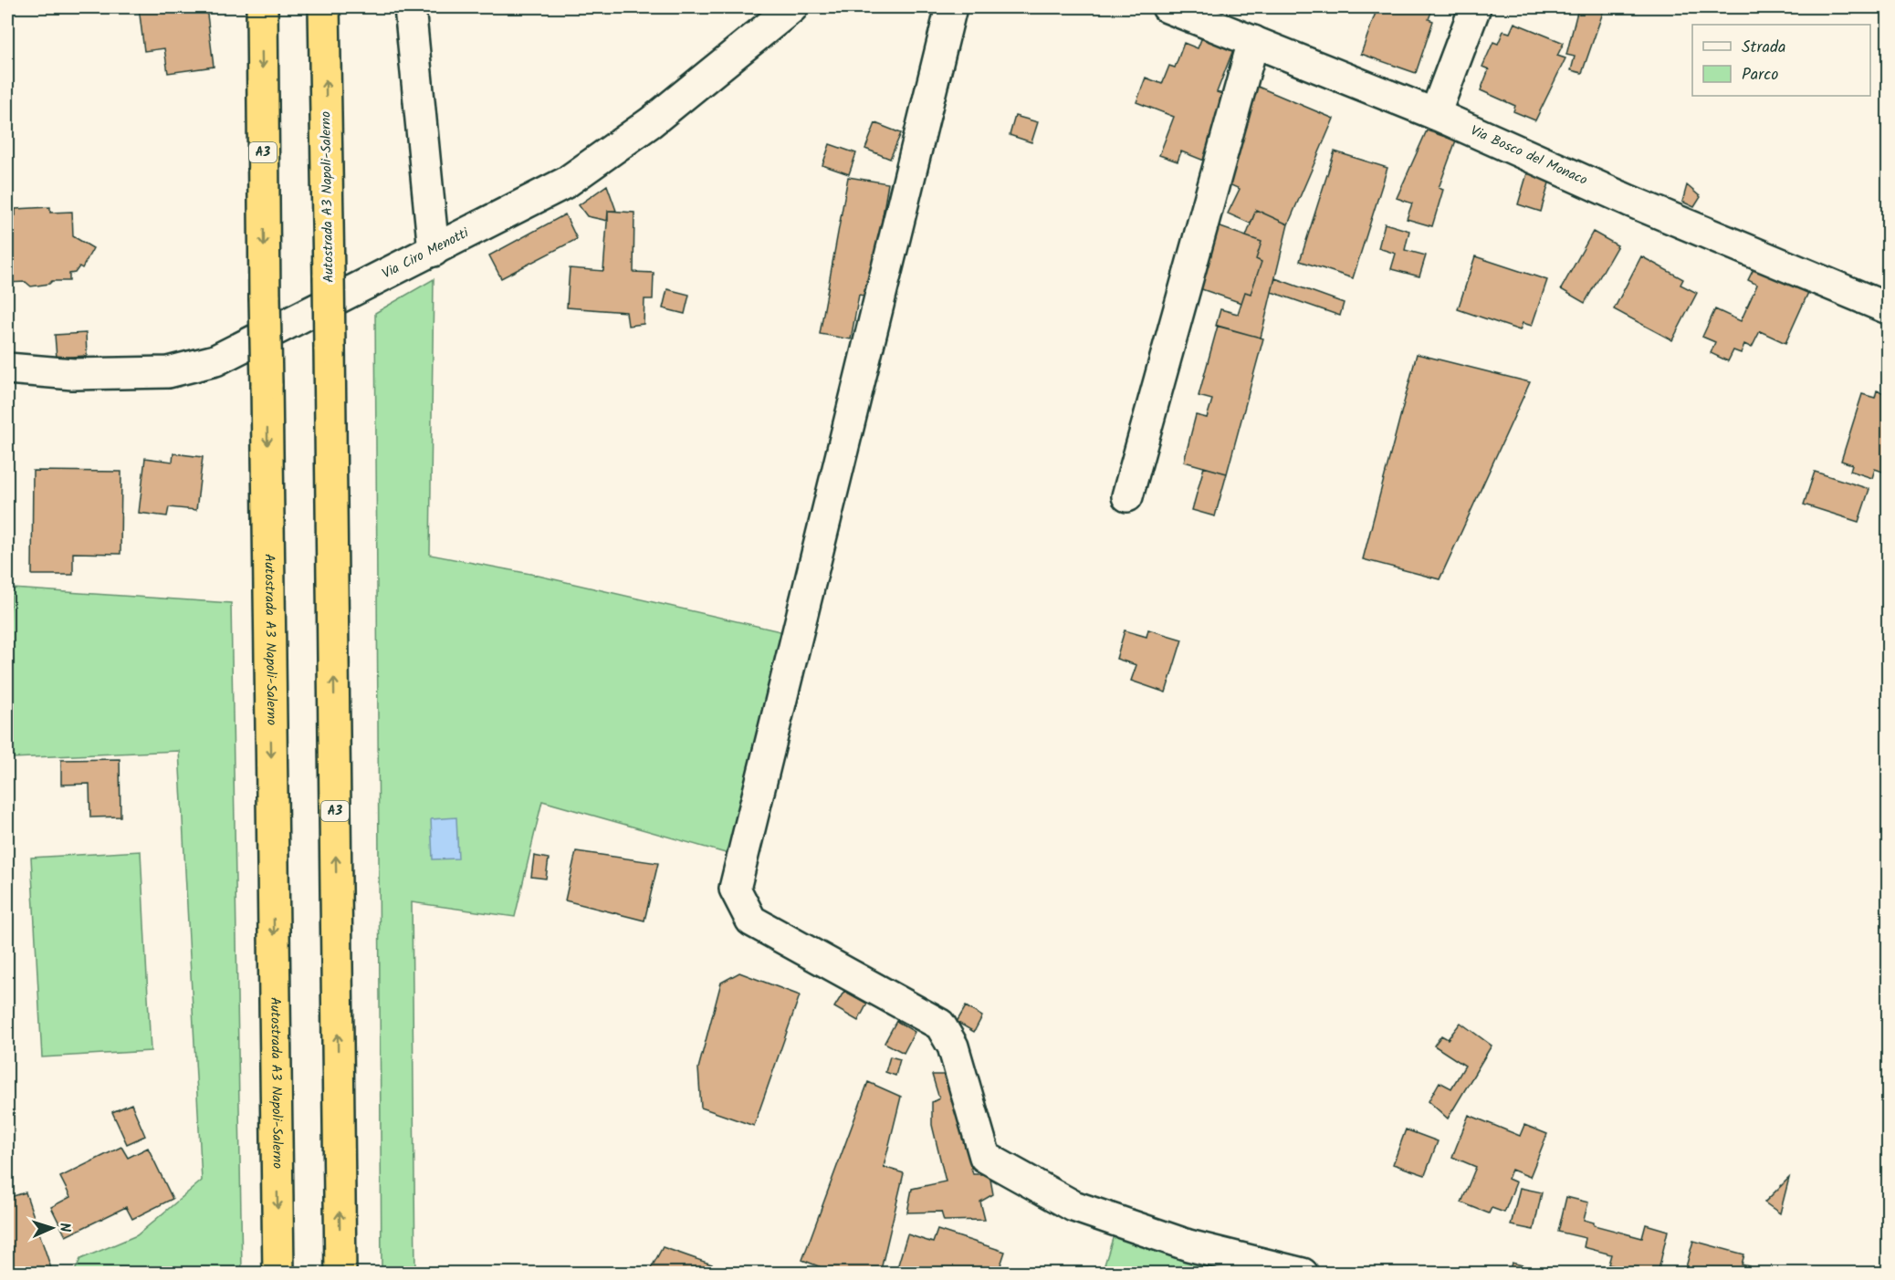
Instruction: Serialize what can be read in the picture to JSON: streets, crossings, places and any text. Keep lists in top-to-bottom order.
{
  "streets": {
    "highway": ["A3", "Autostrada A3 Napoli-Salerno"],
    "street": ["Via Bosco del Monaco", "Via Ciro Menotti"]
  },
  "legend": ["Strada", "Parco"],
  "north": "right"
}
